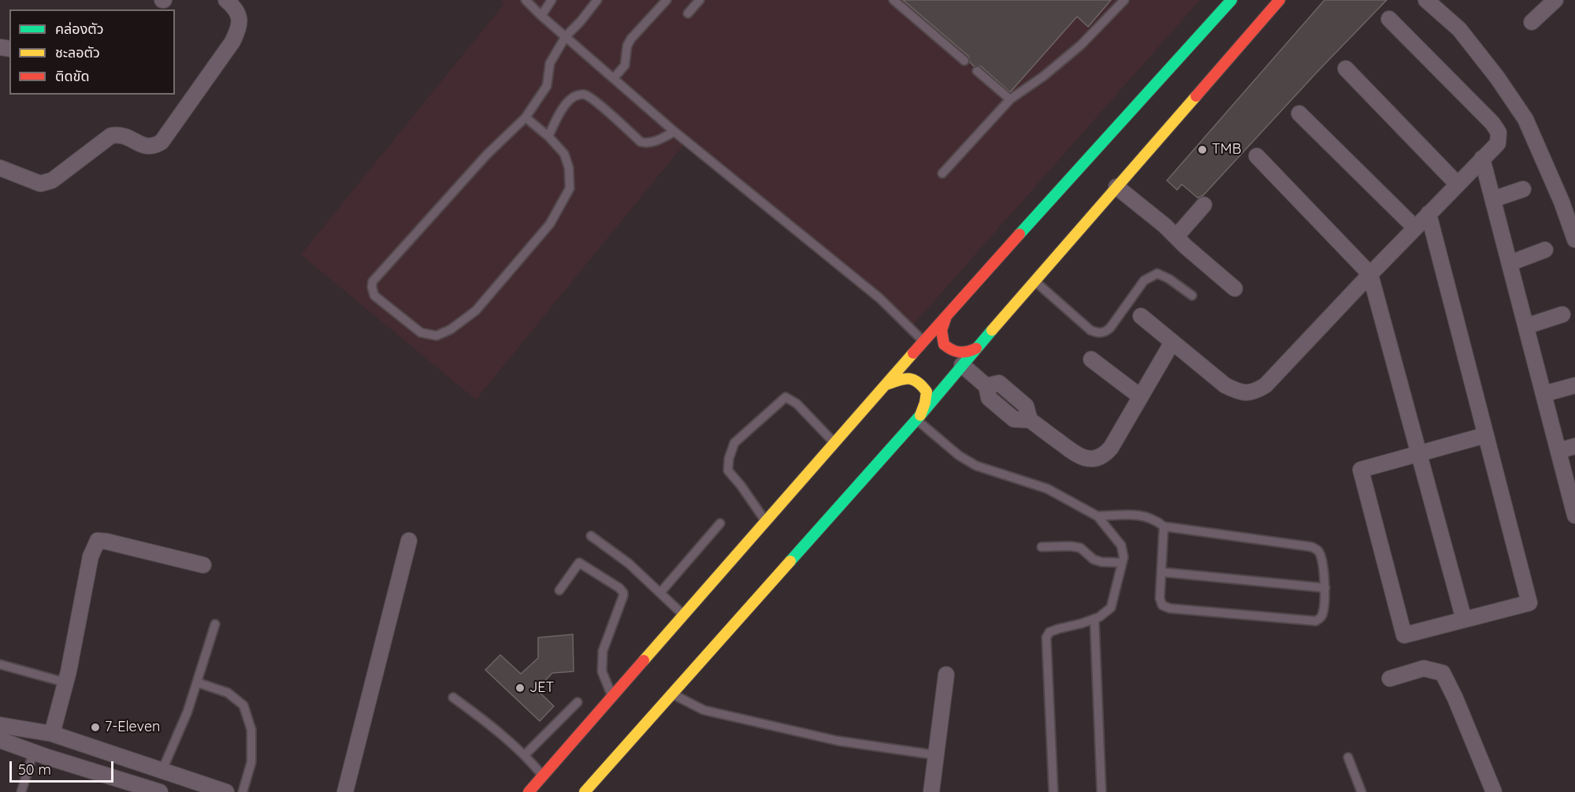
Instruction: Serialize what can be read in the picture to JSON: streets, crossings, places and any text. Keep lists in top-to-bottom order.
{
  "places": ["TMB", "JET", "7-Eleven"],
  "legend": ["คล่องตัว", "ชะลอตัว", "ติดขัด"],
  "scale_bar": "50 m"
}
